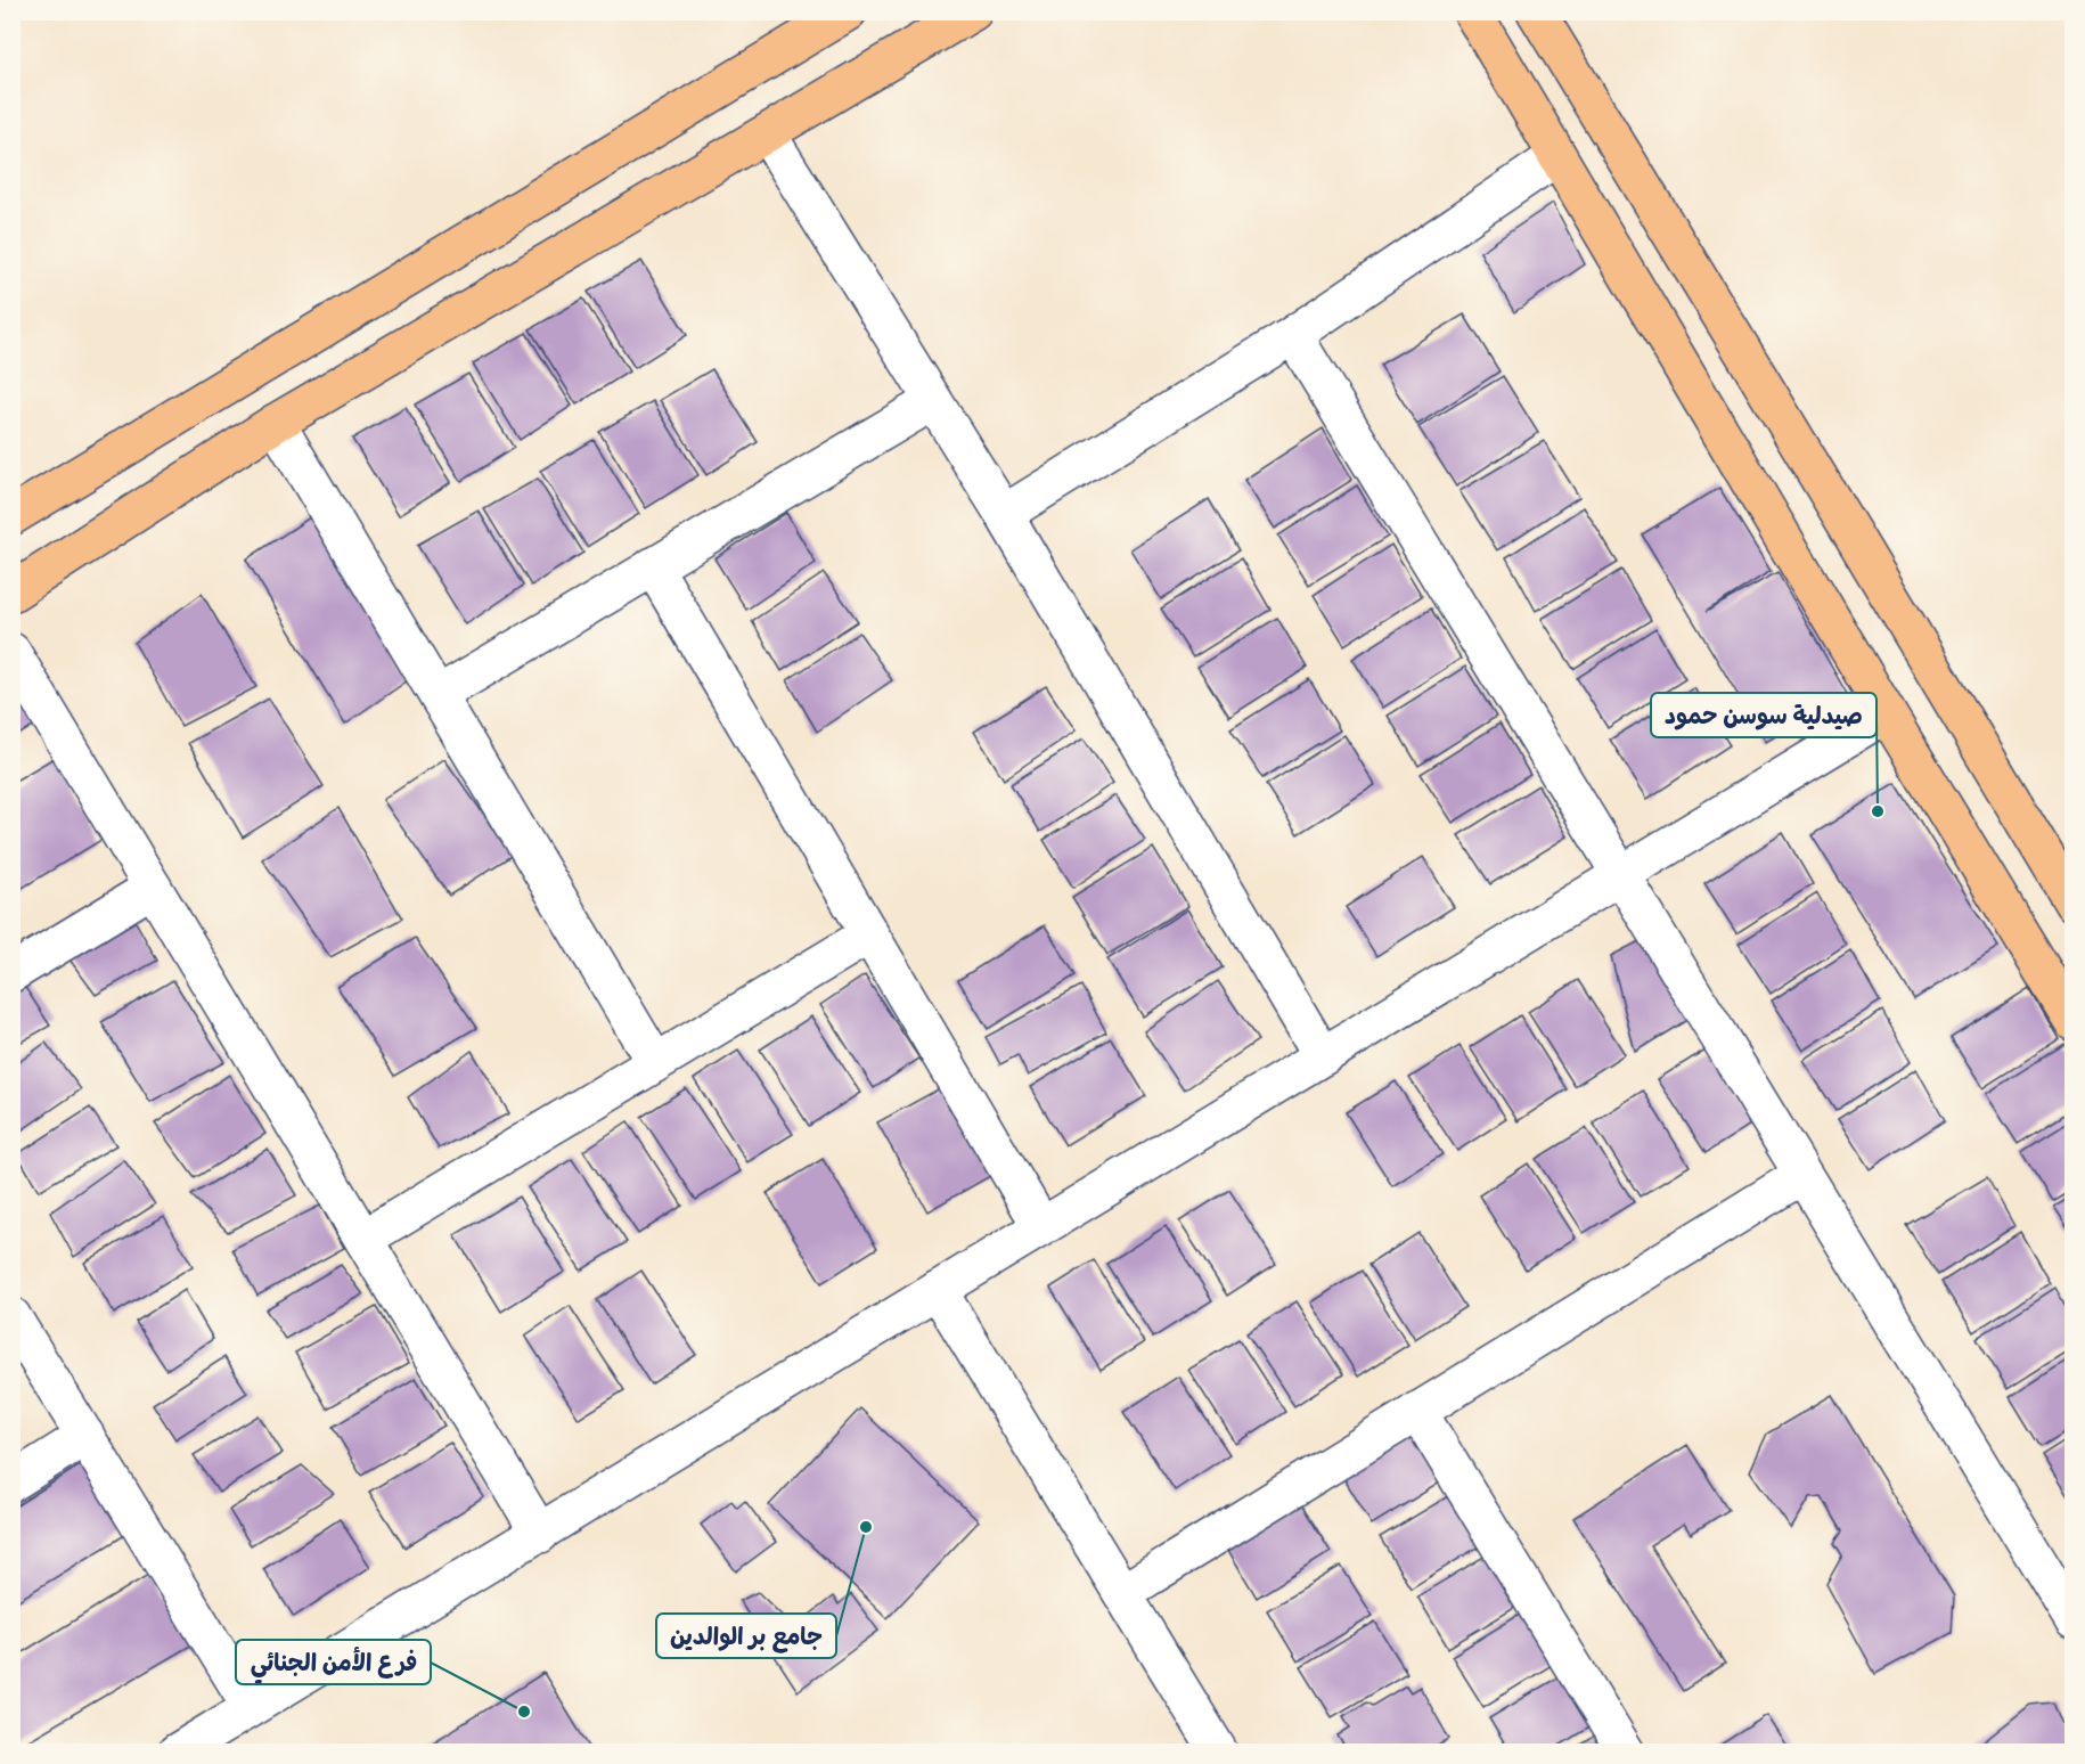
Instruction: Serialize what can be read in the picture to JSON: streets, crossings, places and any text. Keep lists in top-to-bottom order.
{
  "places": ["صيدلية سوسن حمود", "جامع بر الوالدين", "فرع الأمن الجنائي"]
}
